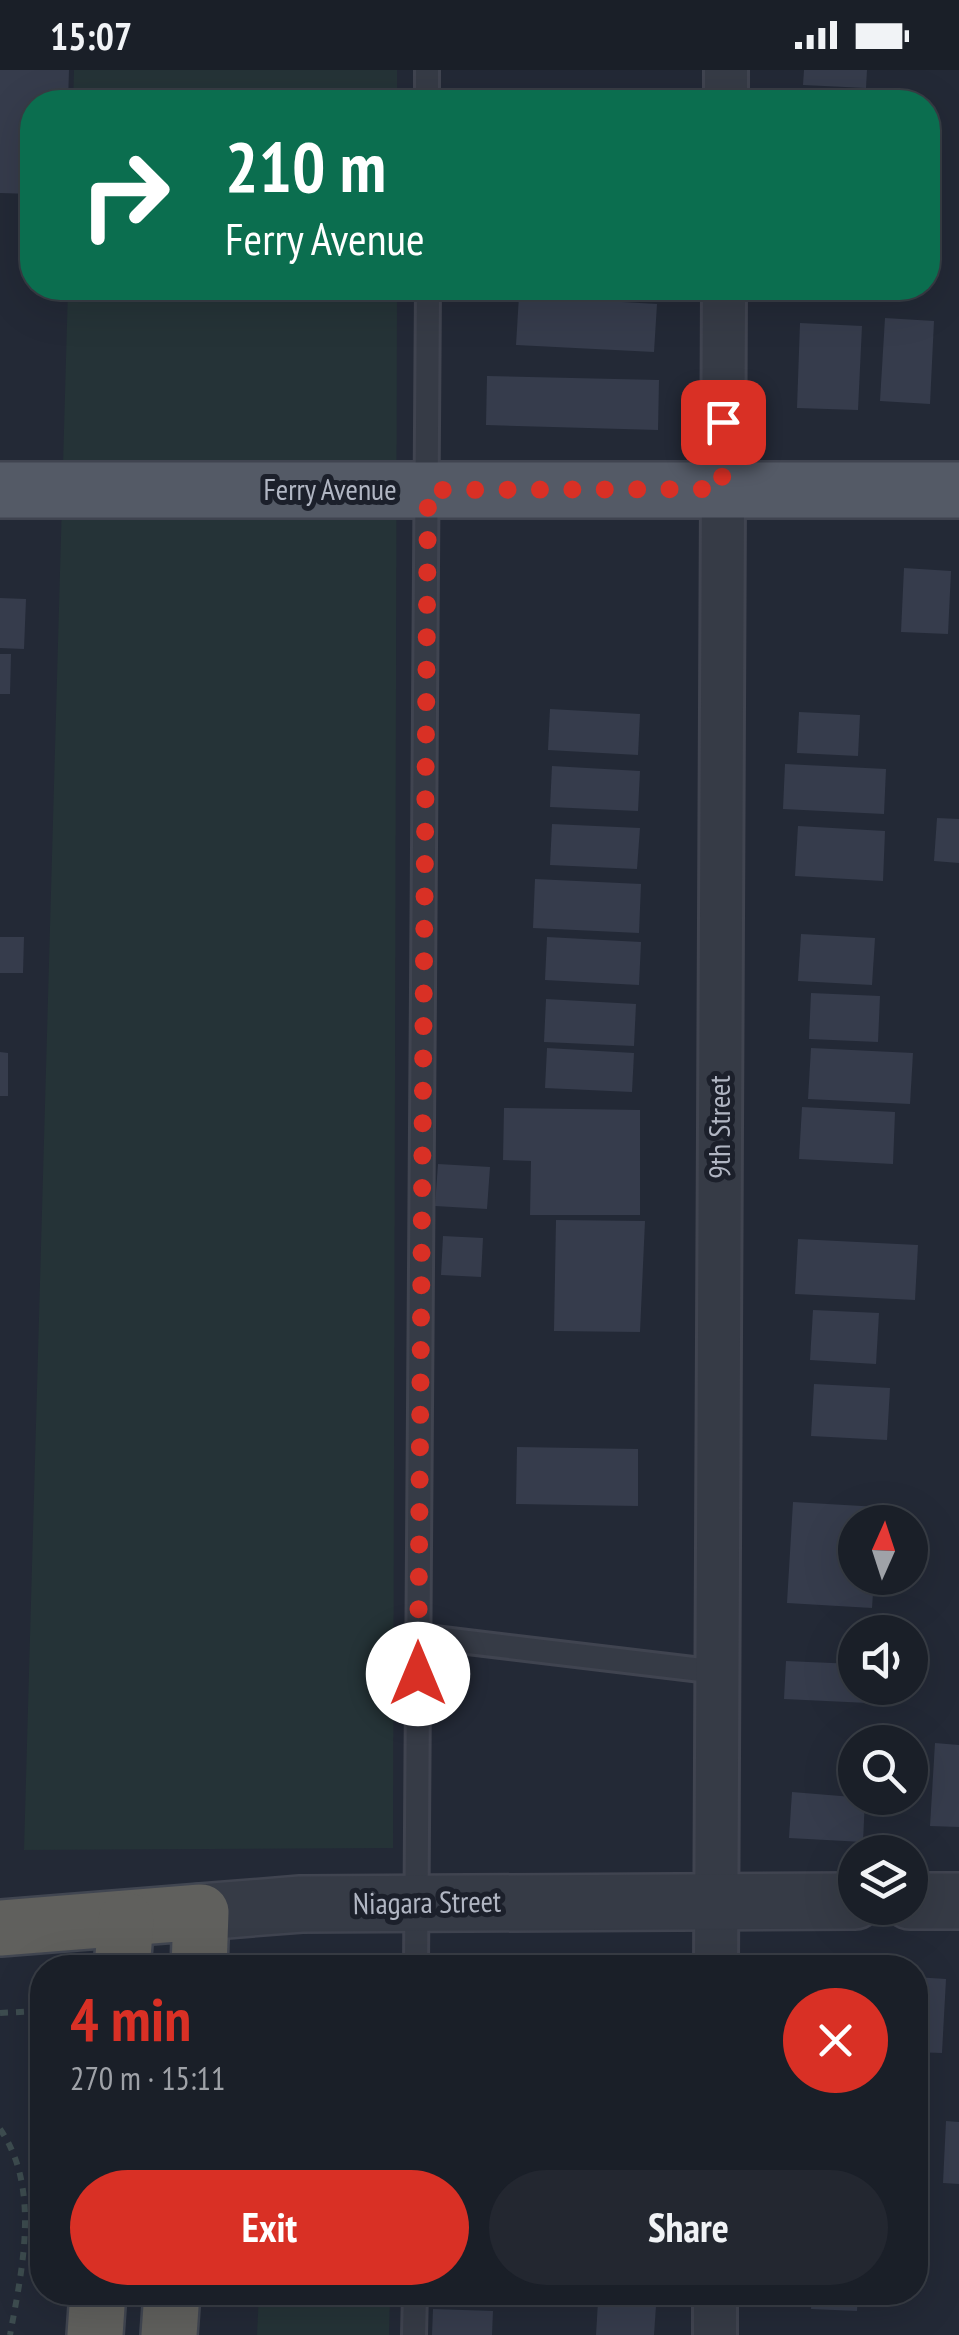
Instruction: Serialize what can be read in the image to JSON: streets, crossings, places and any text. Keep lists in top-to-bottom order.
{
  "streets": {
    "highway": ["Niagara Street"],
    "main road": ["Ferry Avenue"],
    "street": ["9th Street"]
  },
  "crossings": [
    ["Ferry Avenue", "9th Street"],
    ["9th Street", "Niagara Street"]
  ],
  "north": "top",
  "page": {
    "status": "15:07",
    "turn": ["210 m", "Ferry Avenue"],
    "heading": ["4 min", "270 m · 15:11"],
    "buttons": ["Exit", "Share"]
  }
}
